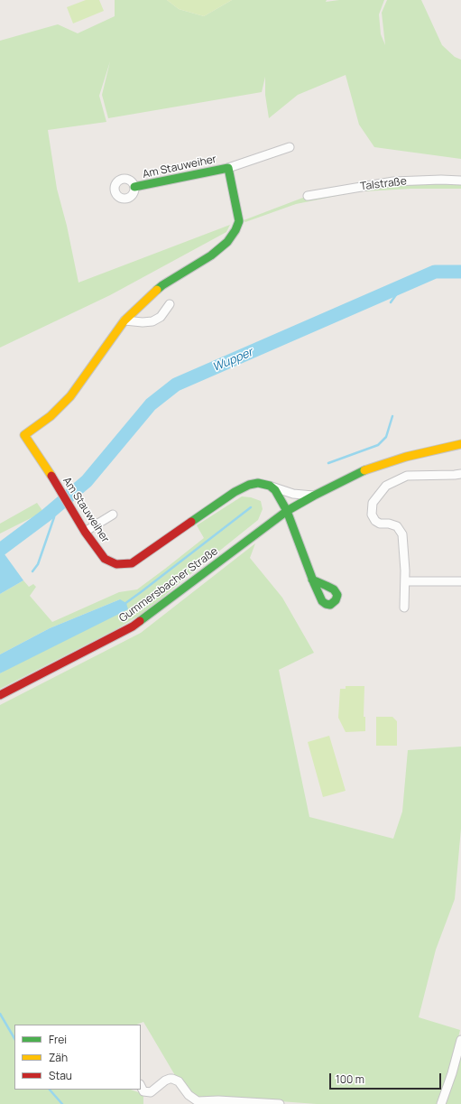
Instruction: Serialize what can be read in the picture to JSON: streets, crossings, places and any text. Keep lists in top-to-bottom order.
{
  "streets": {
    "street": ["Am Stauweiher", "Talstraße", "Gummersbacher Straße"]
  },
  "water": ["Wupper"],
  "legend": ["Frei", "Zäh", "Stau"],
  "scale_bar": "100 m"
}
